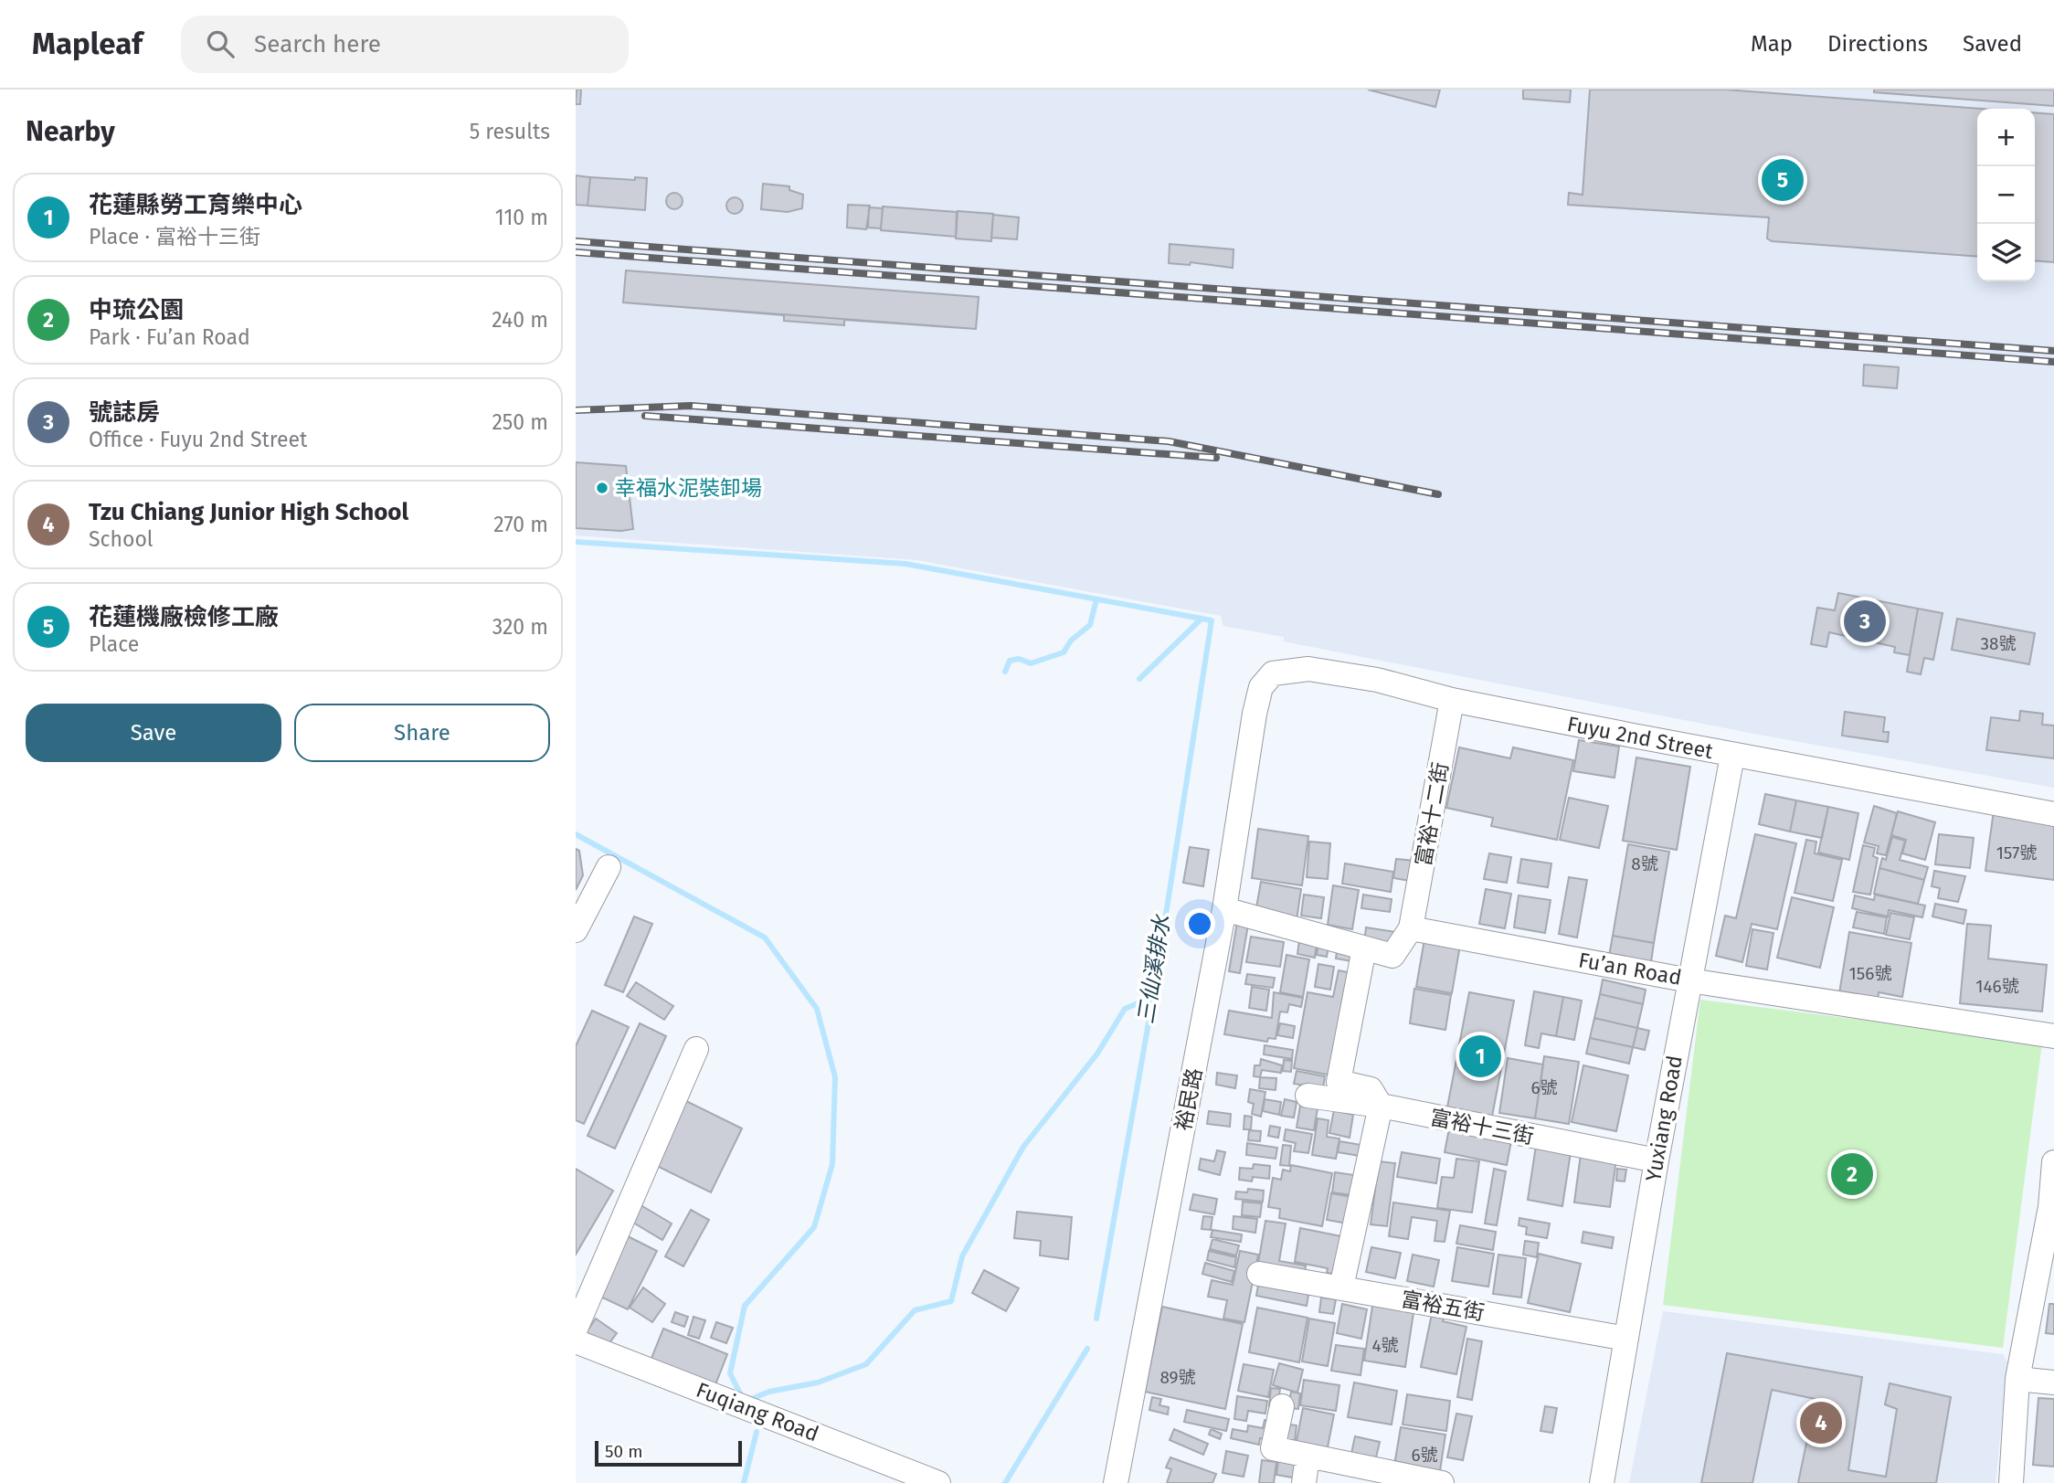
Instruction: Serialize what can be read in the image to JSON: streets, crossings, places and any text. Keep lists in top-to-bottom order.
{
  "streets": {
    "street": [
      "Fuyu 2nd Street",
      "富裕十二街",
      "Fu’an Road",
      "裕民路",
      "Yuxiang Road",
      "富裕十三街",
      "富裕五街",
      "Fuqiang Road"
    ]
  },
  "crossings": [
    ["Fuyu 2nd Street", "富裕十二街"],
    ["Fuyu 2nd Street", "裕民路"],
    ["Fuyu 2nd Street", "Yuxiang Road"],
    ["富裕十二街", "Fu’an Road"],
    ["Fu’an Road", "Yuxiang Road"],
    ["Yuxiang Road", "富裕十三街"],
    ["Yuxiang Road", "富裕五街"]
  ],
  "water": ["三仙溪排水"],
  "places": ["幸福水泥裝卸場"],
  "house_numbers": [
    "38號",
    "157號",
    "8號",
    "156號",
    "146號",
    "6號",
    "4號",
    "89號",
    "6號"
  ],
  "scale_bar": "50 m",
  "page": {
    "header": "Mapleaf",
    "search": "Search here",
    "nav": ["Map", "Directions", "Saved"],
    "heading": ["Nearby", "5 results"],
    "map_buttons": ["+", "−"],
    "pins": [
      "5",
      "3",
      "1",
      "2",
      "4"
    ],
    "list": [
      {
        "mark": "1",
        "name": "花蓮縣勞工育樂中心",
        "note": "Place · 富裕十三街",
        "value": "110 m"
      },
      {
        "mark": "2",
        "name": "中琉公園",
        "note": "Park · Fu’an Road",
        "value": "240 m"
      },
      {
        "mark": "3",
        "name": "號誌房",
        "note": "Office · Fuyu 2nd Street",
        "value": "250 m"
      },
      {
        "mark": "4",
        "name": "Tzu Chiang Junior High School",
        "note": "School",
        "value": "270 m"
      },
      {
        "mark": "5",
        "name": "花蓮機廠檢修工廠",
        "note": "Place",
        "value": "320 m"
      }
    ],
    "buttons": ["Save", "Share"],
    "scale": "50 m"
  }
}
